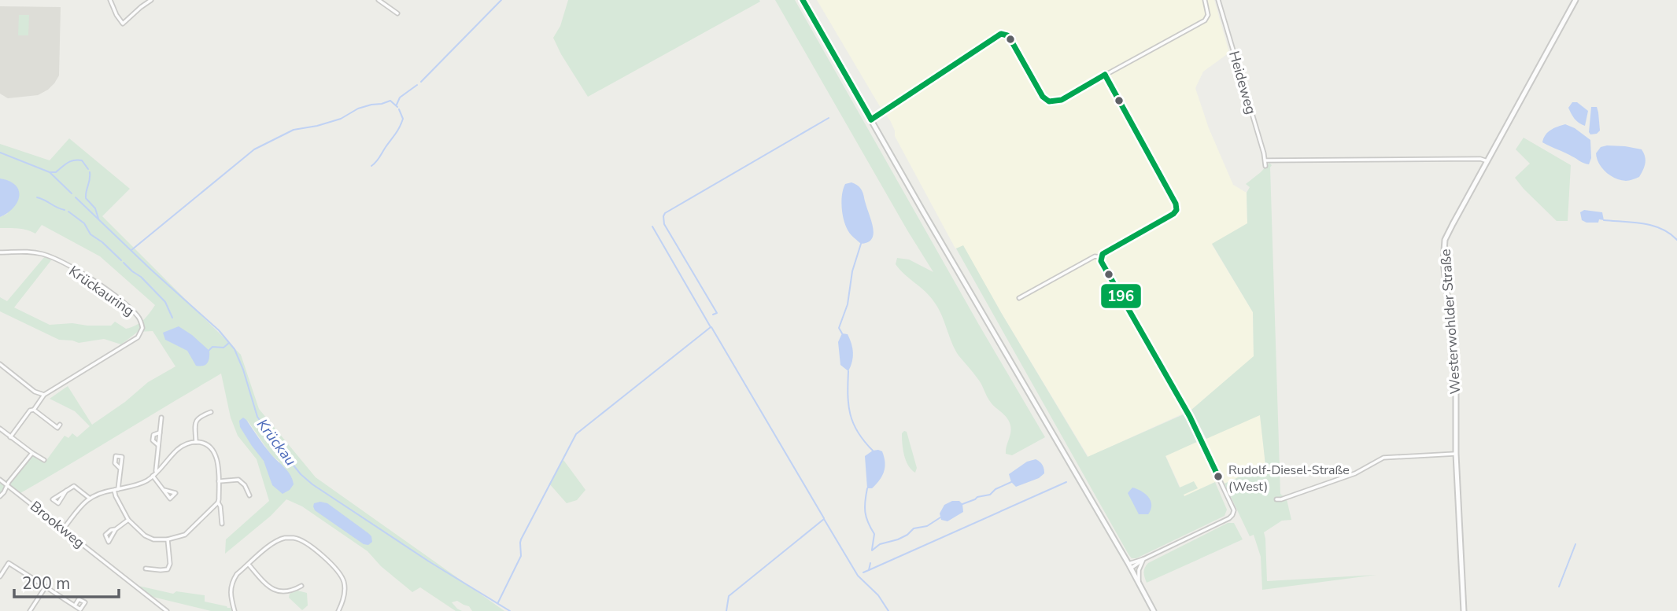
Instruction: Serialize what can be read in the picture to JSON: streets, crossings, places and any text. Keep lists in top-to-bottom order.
{
  "streets": {
    "main road": ["Westerwohlder Straße"],
    "street": ["Heideweg", "Krückauring", "Brookweg"]
  },
  "water": ["Krückau"],
  "places": ["Rudolf-Diesel-Straße (West)"],
  "lines": ["transit line 196"],
  "scale_bar": "200 m"
}
